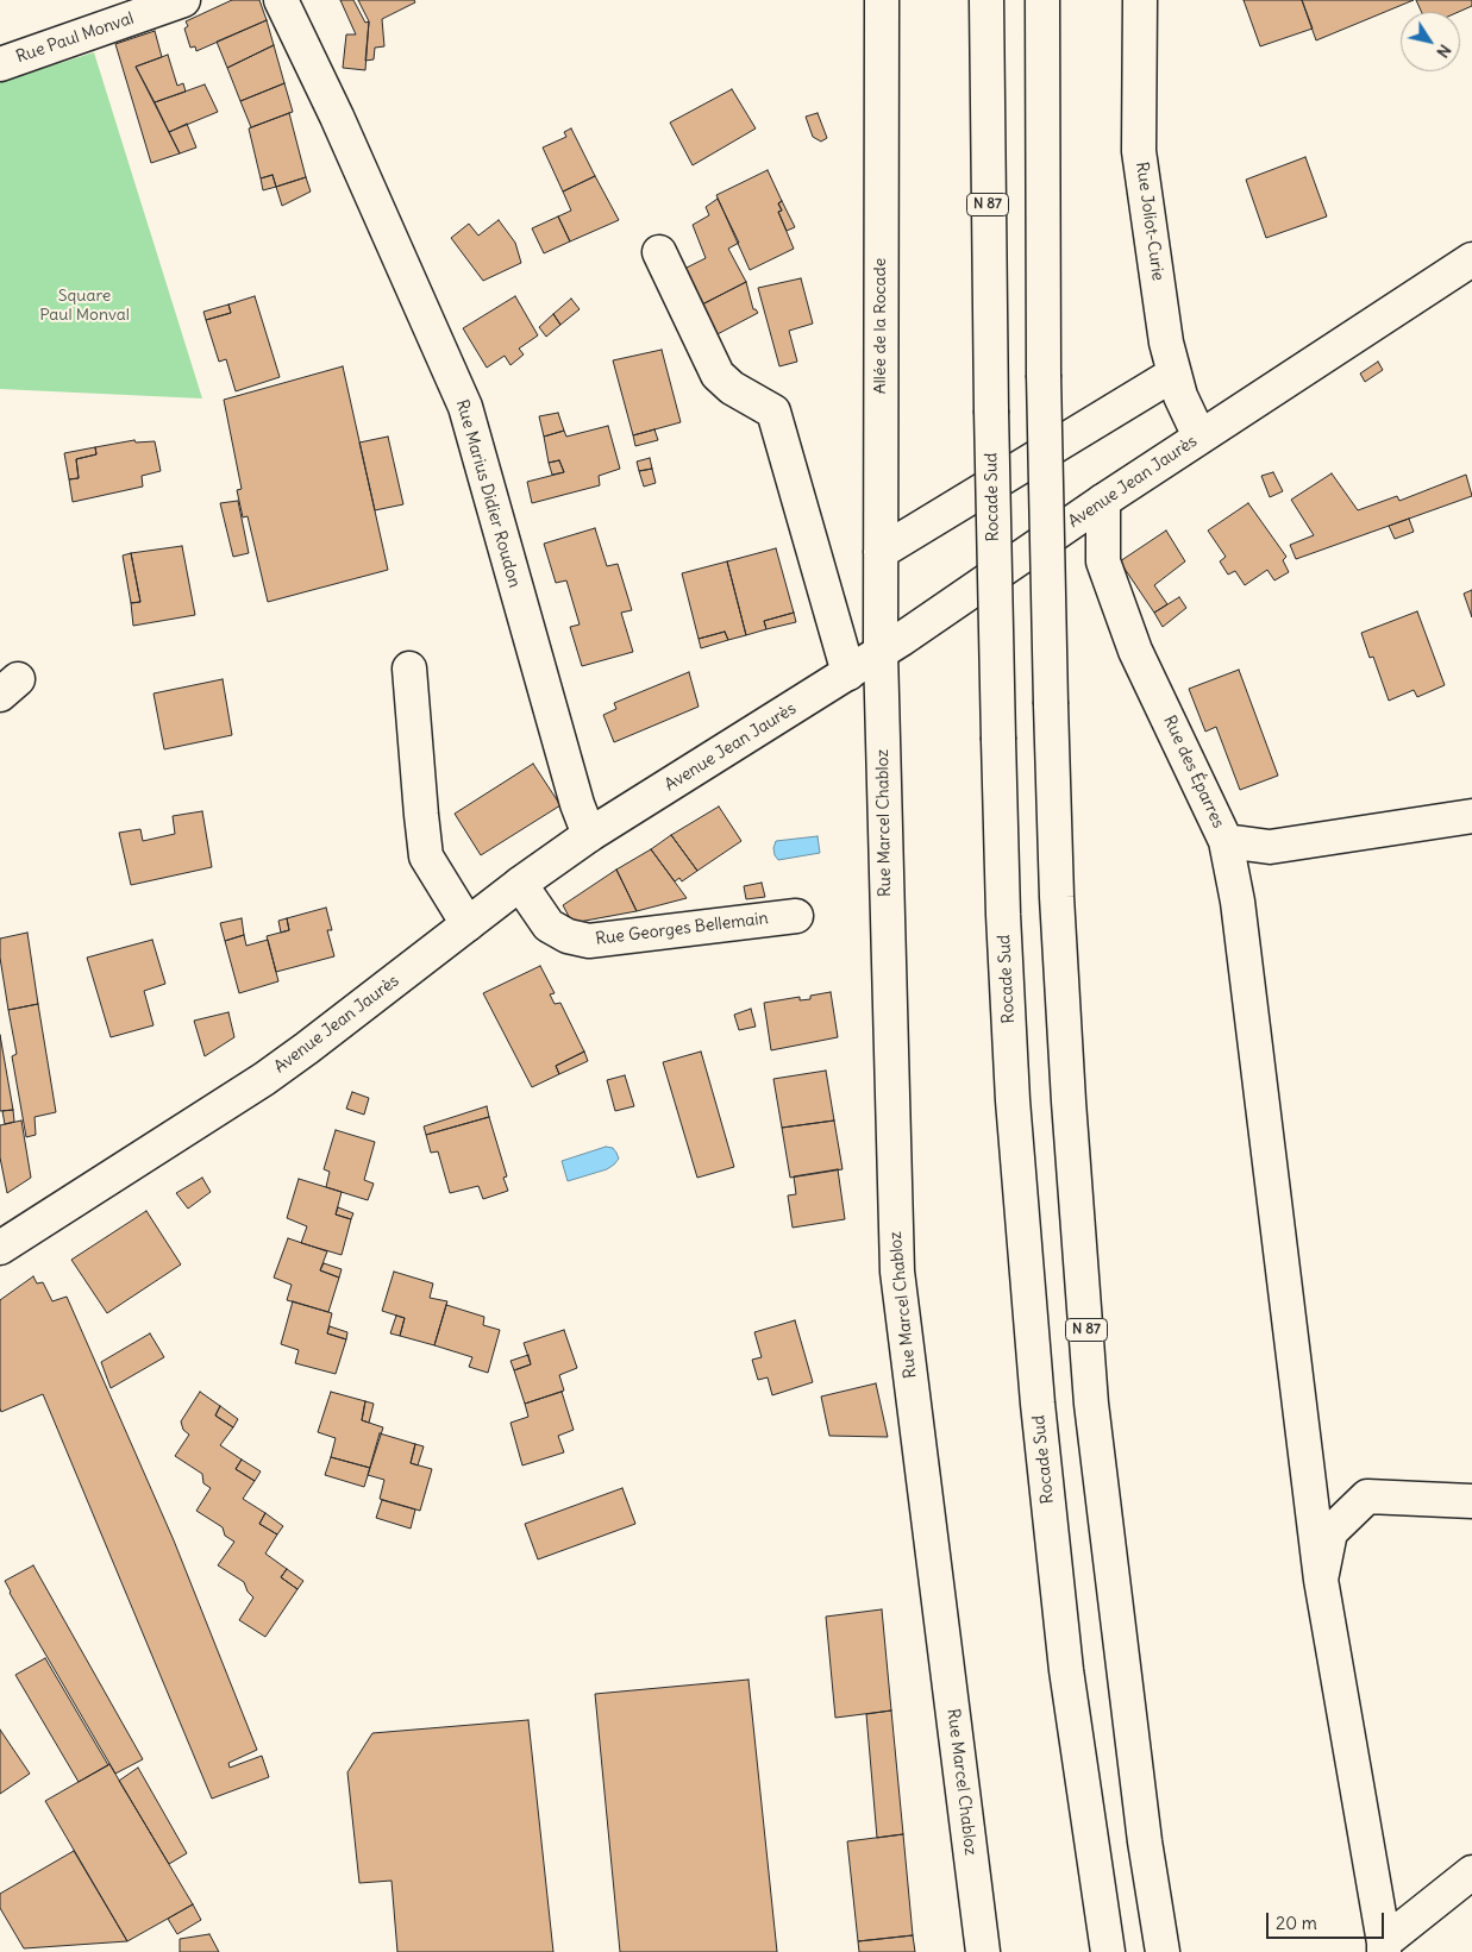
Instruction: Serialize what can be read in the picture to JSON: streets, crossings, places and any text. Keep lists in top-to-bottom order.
{
  "streets": {
    "main road": [
      "Rue Paul Monval",
      "N 87",
      "Rue Joliot-Curie",
      "Allée de la Rocade",
      "Avenue Jean Jaurès",
      "Rue Marius Didier Roudon",
      "Rocade Sud",
      "Rue des Éparres",
      "Rue Marcel Chabloz",
      "Rue Georges Bellemain"
    ]
  },
  "crossings": [
    ["Rue Joliot-Curie", "Avenue Jean Jaurès"],
    ["Allée de la Rocade", "Avenue Jean Jaurès"],
    ["Allée de la Rocade", "Rue Marcel Chabloz"],
    ["Avenue Jean Jaurès", "Rue Marius Didier Roudon"],
    ["Avenue Jean Jaurès", "Rue des Éparres"],
    ["Avenue Jean Jaurès", "Rue Marcel Chabloz"],
    ["Avenue Jean Jaurès", "Rue Georges Bellemain"]
  ],
  "parks": ["Square Paul Monval"],
  "scale_bar": "20 m",
  "north": "bottom right"
}
